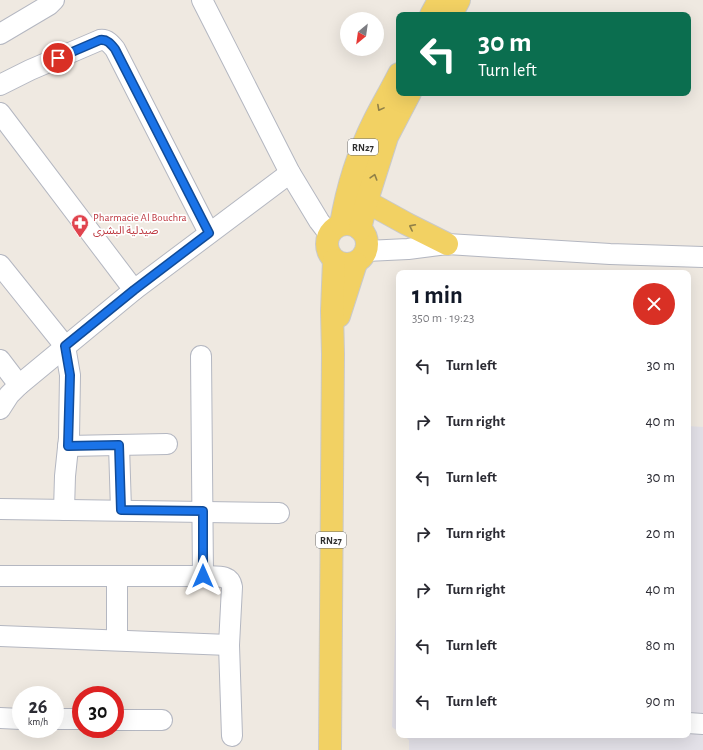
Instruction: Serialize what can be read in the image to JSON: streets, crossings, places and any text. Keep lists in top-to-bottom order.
{
  "streets": {
    "main road": ["RN27"]
  },
  "places": {
    "pharmacy": ["Pharmacie Al Bouchra صيدلية البشرى"]
  },
  "north": "bottom left",
  "page": {
    "turn": ["30 m", "Turn left"],
    "heading": ["1 min", "350 m · 19:23"],
    "list": [
      {
        "name": "Turn left",
        "value": "30 m"
      },
      {
        "name": "Turn right",
        "value": "40 m"
      },
      {
        "name": "Turn left",
        "value": "30 m"
      },
      {
        "name": "Turn right",
        "value": "20 m"
      },
      {
        "name": "Turn right",
        "value": "40 m"
      },
      {
        "name": "Turn left",
        "value": "80 m"
      },
      {
        "name": "Turn left",
        "value": "90 m"
      }
    ],
    "speed": "26 km/h",
    "limit": "30"
  }
}
